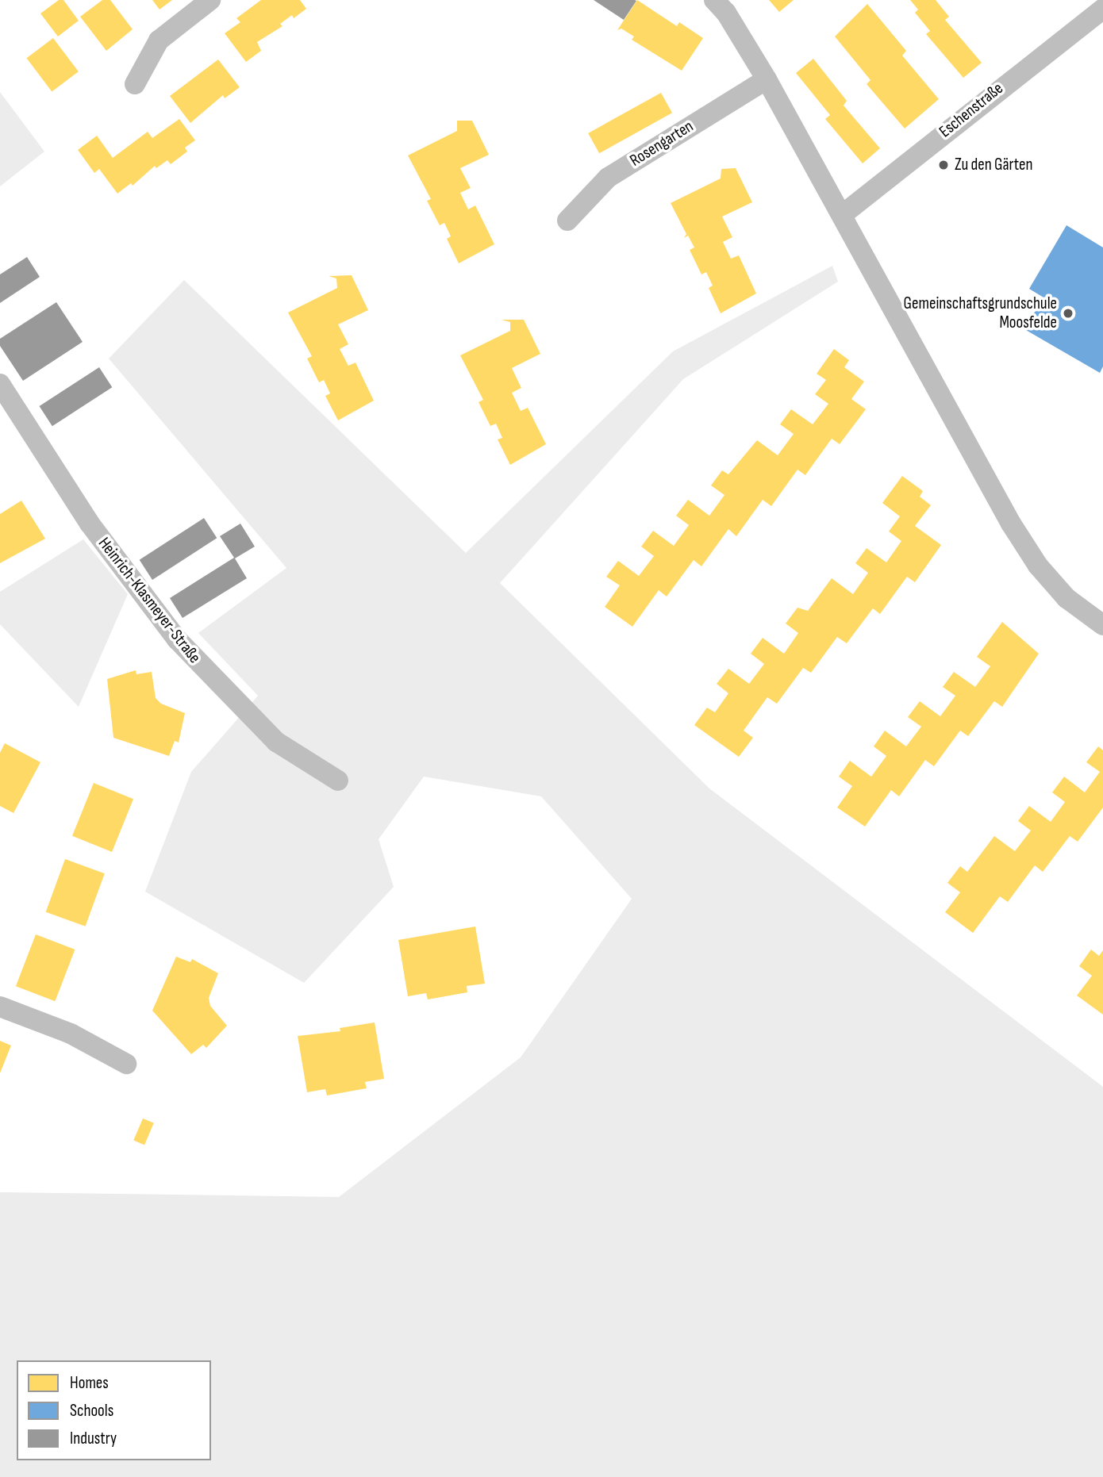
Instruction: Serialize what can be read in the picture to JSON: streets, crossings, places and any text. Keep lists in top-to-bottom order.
{
  "streets": {
    "street": ["Eschenstraße", "Rosengarten", "Heinrich-Klasmeyer-Straße"]
  },
  "places": ["Zu den Gärten", "Gemeinschaftsgrundschule Moosfelde"],
  "legend": ["Homes", "Schools", "Industry"]
}
